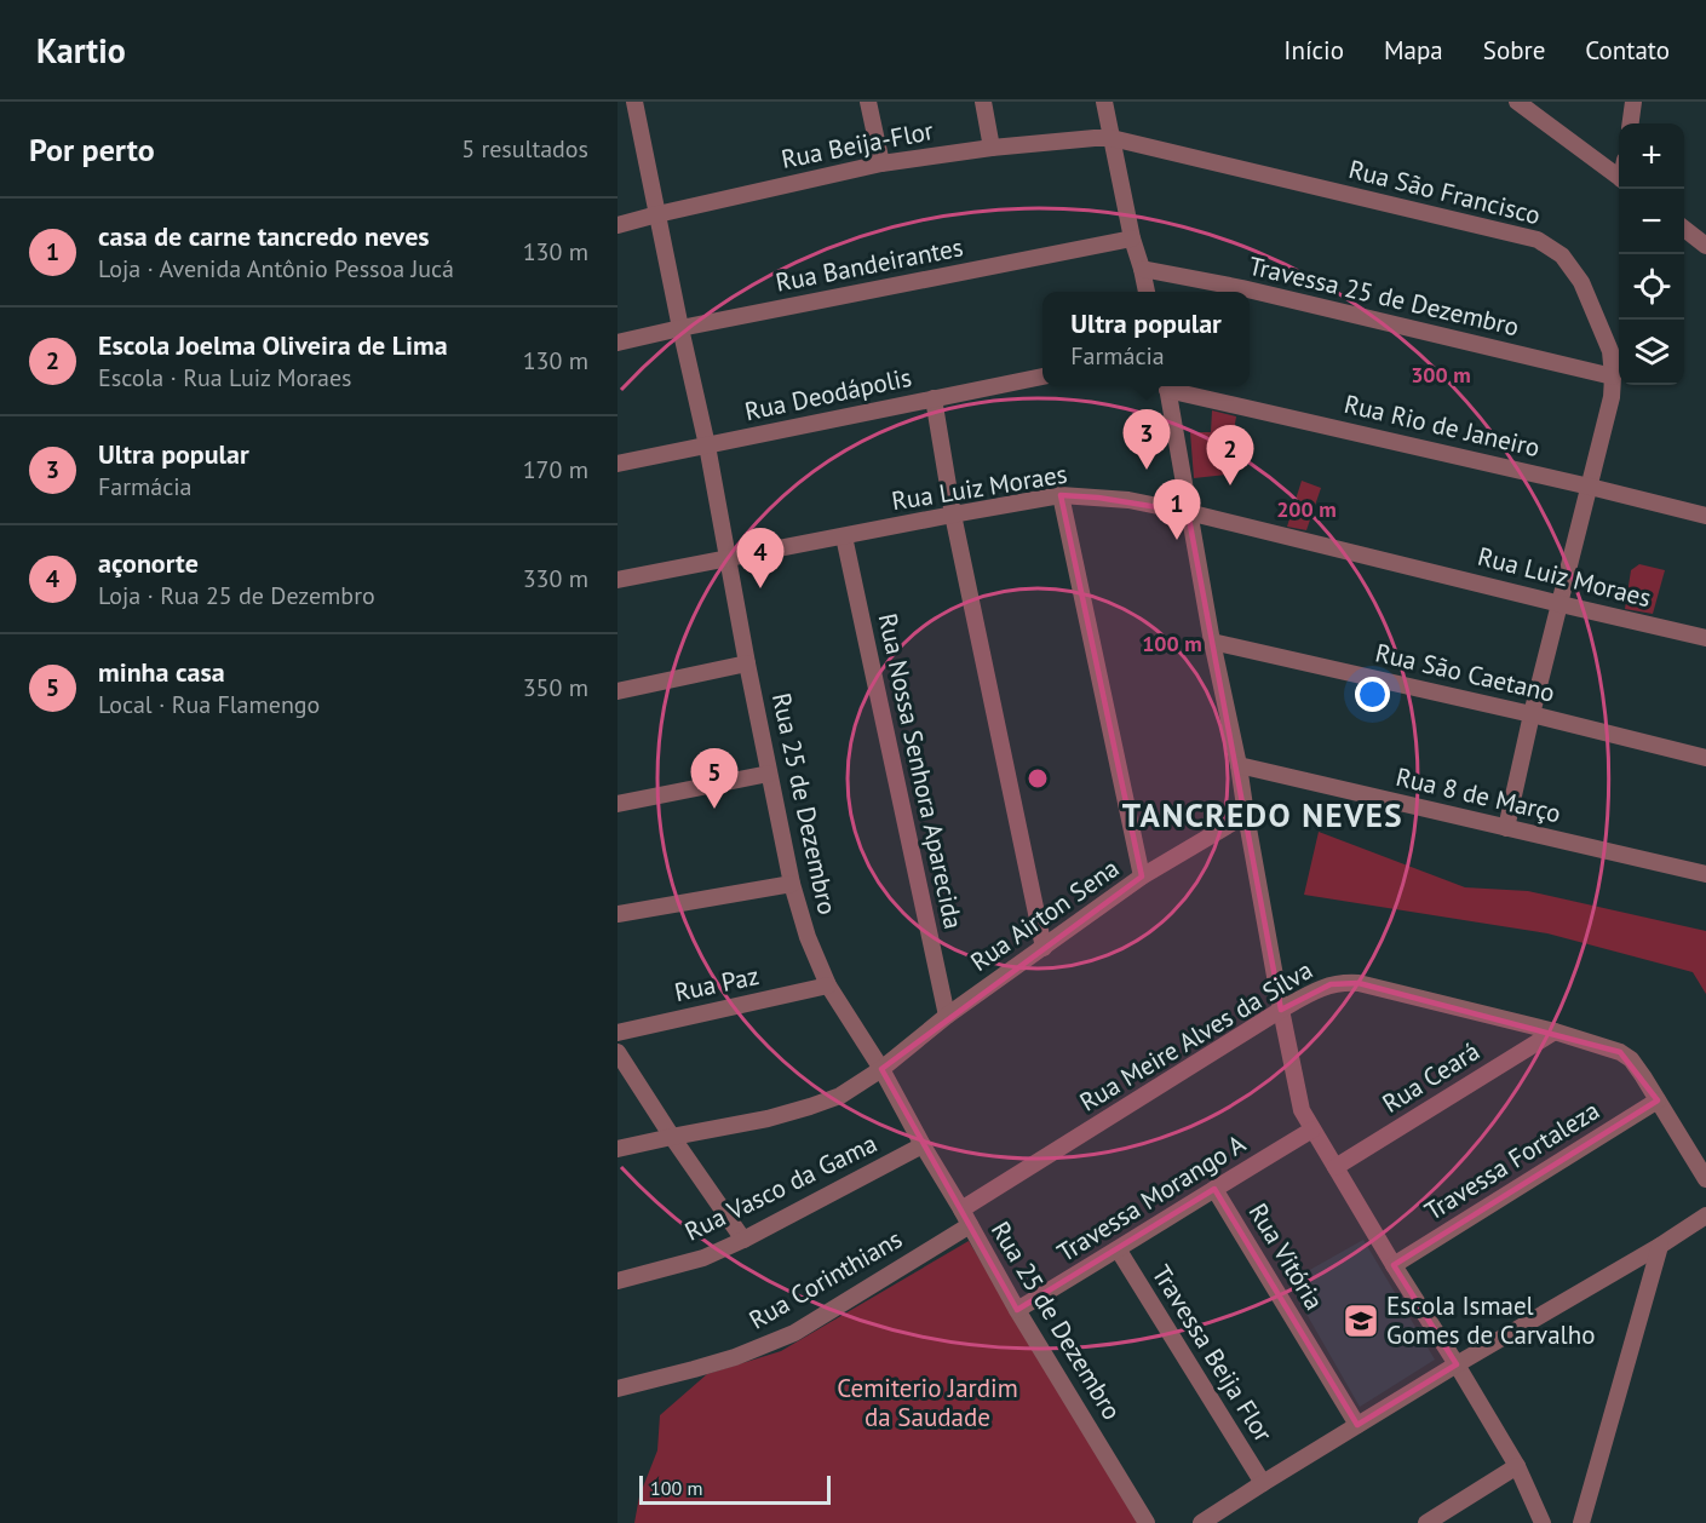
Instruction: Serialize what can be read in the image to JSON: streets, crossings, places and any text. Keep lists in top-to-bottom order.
{
  "streets": {
    "street": [
      "Rua Beija-Flor",
      "Rua São Francisco",
      "Rua Bandeirantes",
      "Travessa 25 de Dezembro",
      "Rua Deodápolis",
      "Rua Rio de Janeiro",
      "Rua Luiz Moraes",
      "Rua São Caetano",
      "Rua Nossa Senhora Aparecida",
      "Rua 8 de Março",
      "Rua 25 de Dezembro",
      "Rua Airton Sena",
      "Rua Paz",
      "Rua Meire Alves da Silva",
      "Rua Ceará",
      "Travessa Fortaleza",
      "Rua Vasco da Gama",
      "Travessa Morango A",
      "Rua Vitória",
      "Rua Corinthians",
      "Travessa Beija Flor"
    ]
  },
  "crossings": [
    ["Rua Beija-Flor", "Rua São Francisco"],
    ["Rua Beija-Flor", "Rua 25 de Dezembro"],
    ["Rua São Francisco", "Travessa 25 de Dezembro"],
    ["Rua São Francisco", "Rua Rio de Janeiro"],
    ["Rua São Francisco", "Rua Luiz Moraes"],
    ["Rua São Francisco", "Rua São Caetano"],
    ["Rua São Francisco", "Rua 8 de Março"],
    ["Rua Bandeirantes", "Rua 25 de Dezembro"],
    ["Rua Deodápolis", "Rua 25 de Dezembro"],
    ["Rua Luiz Moraes", "Rua Nossa Senhora Aparecida"],
    ["Rua Luiz Moraes", "Rua 25 de Dezembro"],
    ["Rua Nossa Senhora Aparecida", "Rua Airton Sena"],
    ["Rua 25 de Dezembro", "Rua Airton Sena"],
    ["Rua 25 de Dezembro", "Rua Paz"],
    ["Rua 25 de Dezembro", "Rua Meire Alves da Silva"],
    ["Rua 25 de Dezembro", "Rua Vasco da Gama"],
    ["Rua 25 de Dezembro", "Travessa Morango A"],
    ["Rua 25 de Dezembro", "Rua Corinthians"],
    ["Rua Meire Alves da Silva", "Rua Ceará"],
    ["Rua Meire Alves da Silva", "Travessa Fortaleza"],
    ["Travessa Morango A", "Rua Vitória"],
    ["Travessa Morango A", "Travessa Beija Flor"]
  ],
  "districts": ["TANCREDO NEVES"],
  "parks": ["Cemiterio Jardim da Saudade"],
  "places": {
    "school or university": ["Escola Ismael Gomes de Carvalho"]
  },
  "scale_bar": "100 m",
  "page": {
    "header": "Kartio",
    "nav": [
      "Início",
      "Mapa",
      "Sobre",
      "Contato"
    ],
    "heading": ["Por perto", "5 resultados"],
    "map_buttons": ["+", "−"],
    "list": [
      {
        "mark": "1",
        "name": "casa de carne tancredo neves",
        "note": "Loja · Avenida Antônio Pessoa Jucá",
        "value": "130 m"
      },
      {
        "mark": "2",
        "name": "Escola Joelma Oliveira de Lima",
        "note": "Escola · Rua Luiz Moraes",
        "value": "130 m"
      },
      {
        "mark": "3",
        "name": "Ultra popular",
        "note": "Farmácia",
        "value": "170 m"
      },
      {
        "mark": "4",
        "name": "açonorte",
        "note": "Loja · Rua 25 de Dezembro",
        "value": "330 m"
      },
      {
        "mark": "5",
        "name": "minha casa",
        "note": "Local · Rua Flamengo",
        "value": "350 m"
      }
    ],
    "popup": ["Ultra popular", "Farmácia"],
    "pins": [
      "3",
      "2",
      "1",
      "4",
      "5"
    ],
    "scale": "100 m"
  },
  "rings": ["300 m", "200 m", "100 m"]
}
